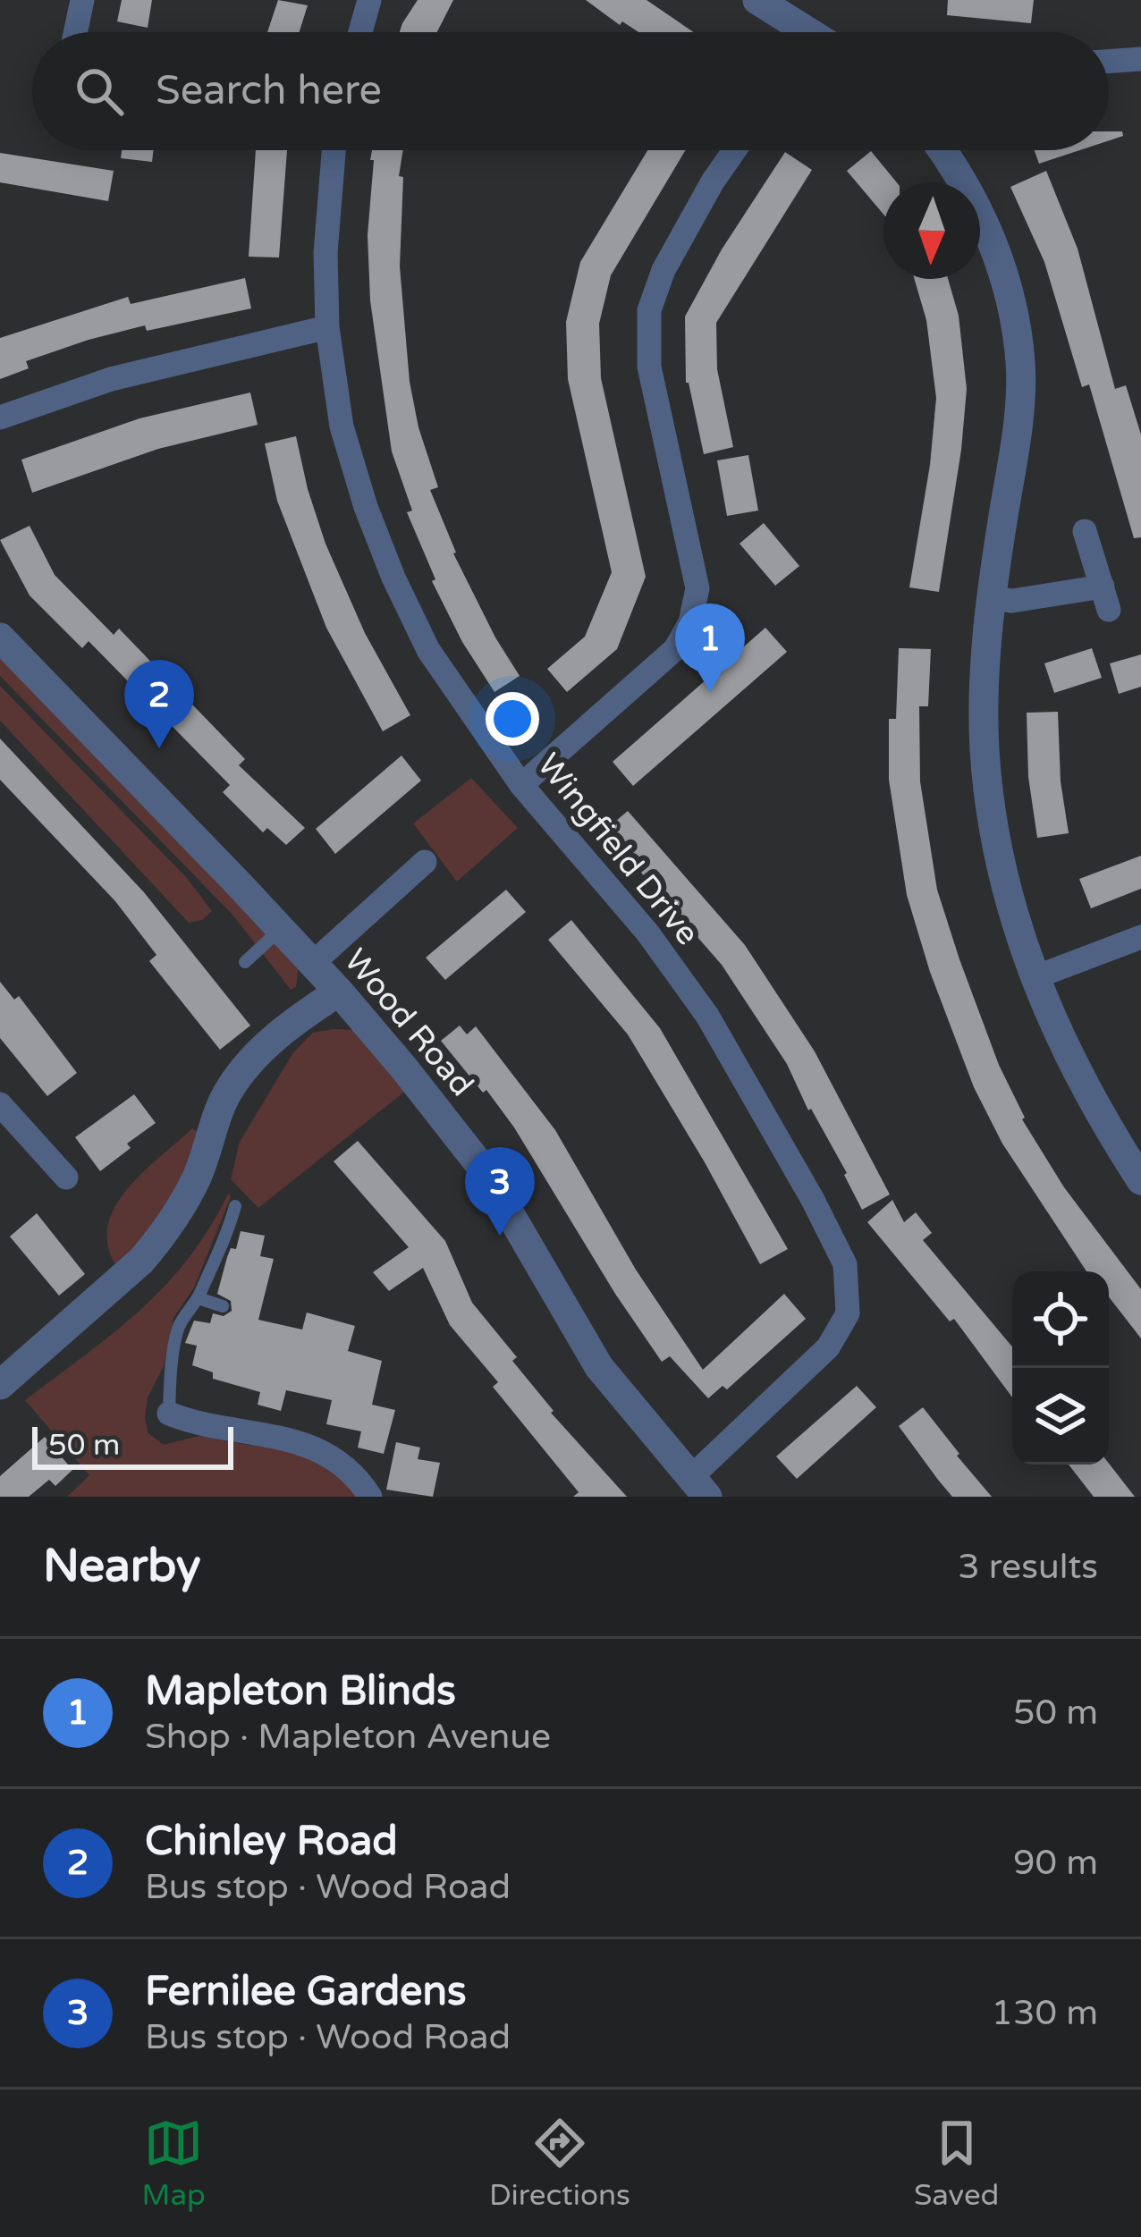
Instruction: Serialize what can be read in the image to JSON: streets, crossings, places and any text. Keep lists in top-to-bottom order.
{
  "streets": {
    "street": ["Wingfield Drive", "Wood Road"]
  },
  "crossings": [
    ["Wingfield Drive", "Wood Road"]
  ],
  "scale_bar": "50 m",
  "north": "bottom",
  "page": {
    "search": "Search here",
    "pins": ["1", "2", "3"],
    "scale": "50 m",
    "heading": ["Nearby", "3 results"],
    "list": [
      {
        "mark": "1",
        "name": "Mapleton Blinds",
        "note": "Shop · Mapleton Avenue",
        "value": "50 m"
      },
      {
        "mark": "2",
        "name": "Chinley Road",
        "note": "Bus stop · Wood Road",
        "value": "90 m"
      },
      {
        "mark": "3",
        "name": "Fernilee Gardens",
        "note": "Bus stop · Wood Road",
        "value": "130 m"
      }
    ],
    "nav": ["Map", "Directions", "Saved"]
  }
}
